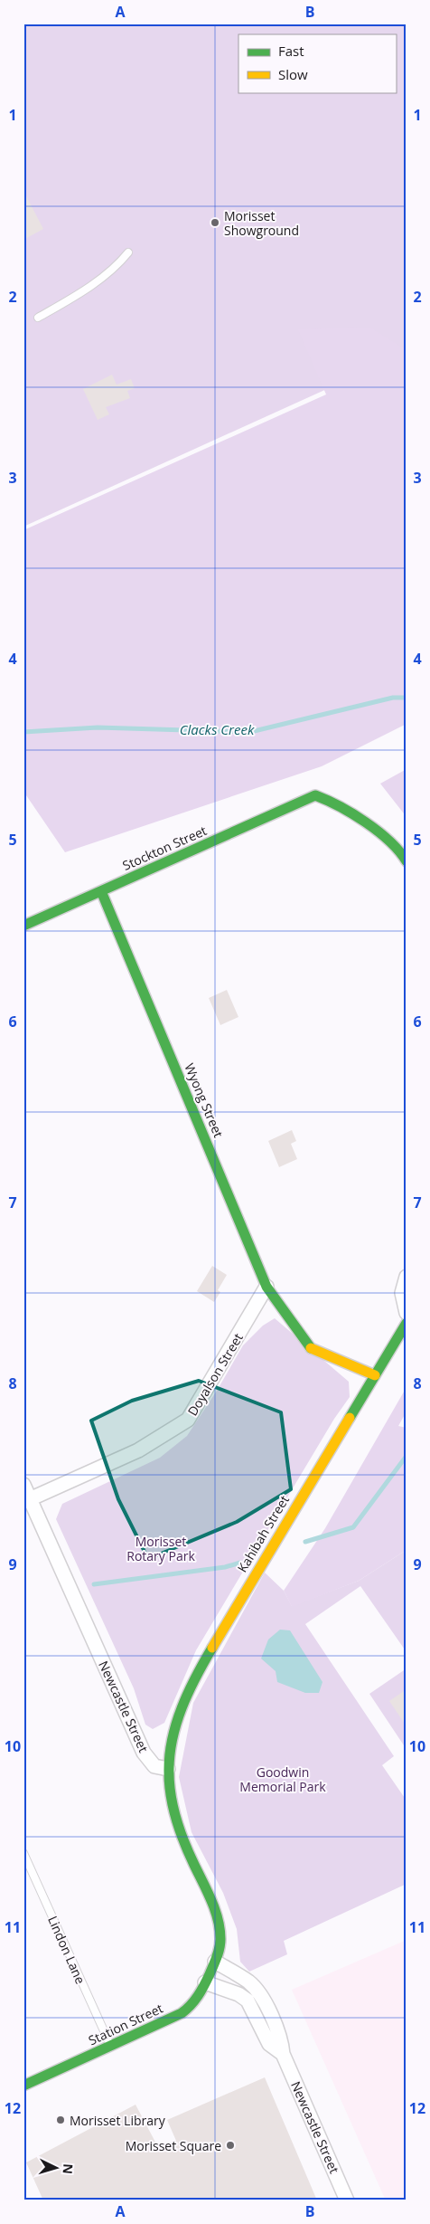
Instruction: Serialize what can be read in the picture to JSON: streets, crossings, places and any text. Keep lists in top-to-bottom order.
{
  "streets": {
    "street": [
      "Stockton Street",
      "Wyong Street",
      "Doyalson Street",
      "Kahibah Street",
      "Newcastle Street",
      "Station Street"
    ],
    "lane": ["Lindon Lane"]
  },
  "crossings": [
    ["Stockton Street", "Wyong Street"],
    ["Wyong Street", "Doyalson Street"],
    ["Wyong Street", "Kahibah Street"],
    ["Doyalson Street", "Newcastle Street"],
    ["Kahibah Street", "Newcastle Street"],
    ["Newcastle Street", "Station Street"],
    ["Lindon Lane", "Station Street"]
  ],
  "water": ["Clacks Creek"],
  "parks": ["Morisset Rotary Park", "Goodwin Memorial Park"],
  "places": ["Morisset Showground", "Morisset Library", "Morisset Square"],
  "legend": ["Fast", "Slow"],
  "north": "right",
  "grid": {
    "columns": ["A", "B"],
    "rows": [
      "1",
      "2",
      "3",
      "4",
      "5",
      "6",
      "7",
      "8",
      "9",
      "10",
      "11",
      "12"
    ]
  }
}
